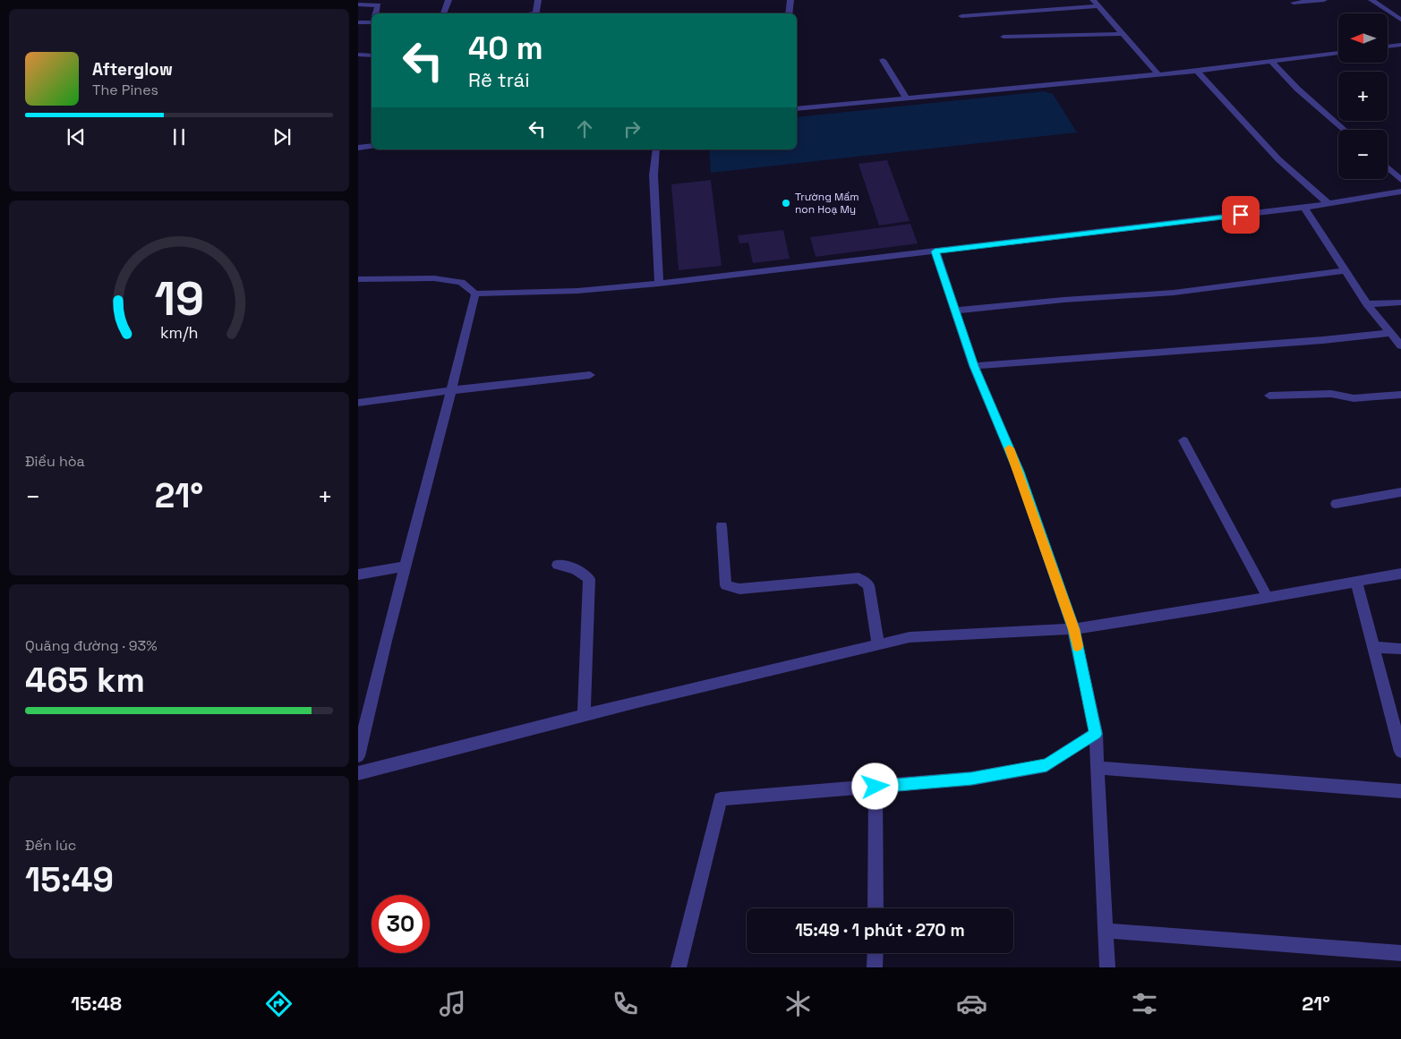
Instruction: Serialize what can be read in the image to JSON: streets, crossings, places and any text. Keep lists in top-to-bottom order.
{
  "places": ["Trường Mầm non Hoạ My"],
  "north": "left",
  "page": {
    "map_buttons": ["+", "−"],
    "turn": ["40 m", "Rẽ trái"],
    "song": ["Afterglow", "The Pines"],
    "tile": [
      "Điều hòa",
      ["Quãng đường · 93%", "465 km"],
      ["Đến lúc", "15:49"]
    ],
    "heat": ["−", "21°", "+"],
    "limit": "30",
    "trip": "15:49 · 1 phút · 270 m",
    "tabs": ["15:48", "21°"],
    "gauge": ["19", "km/h"]
  }
}
